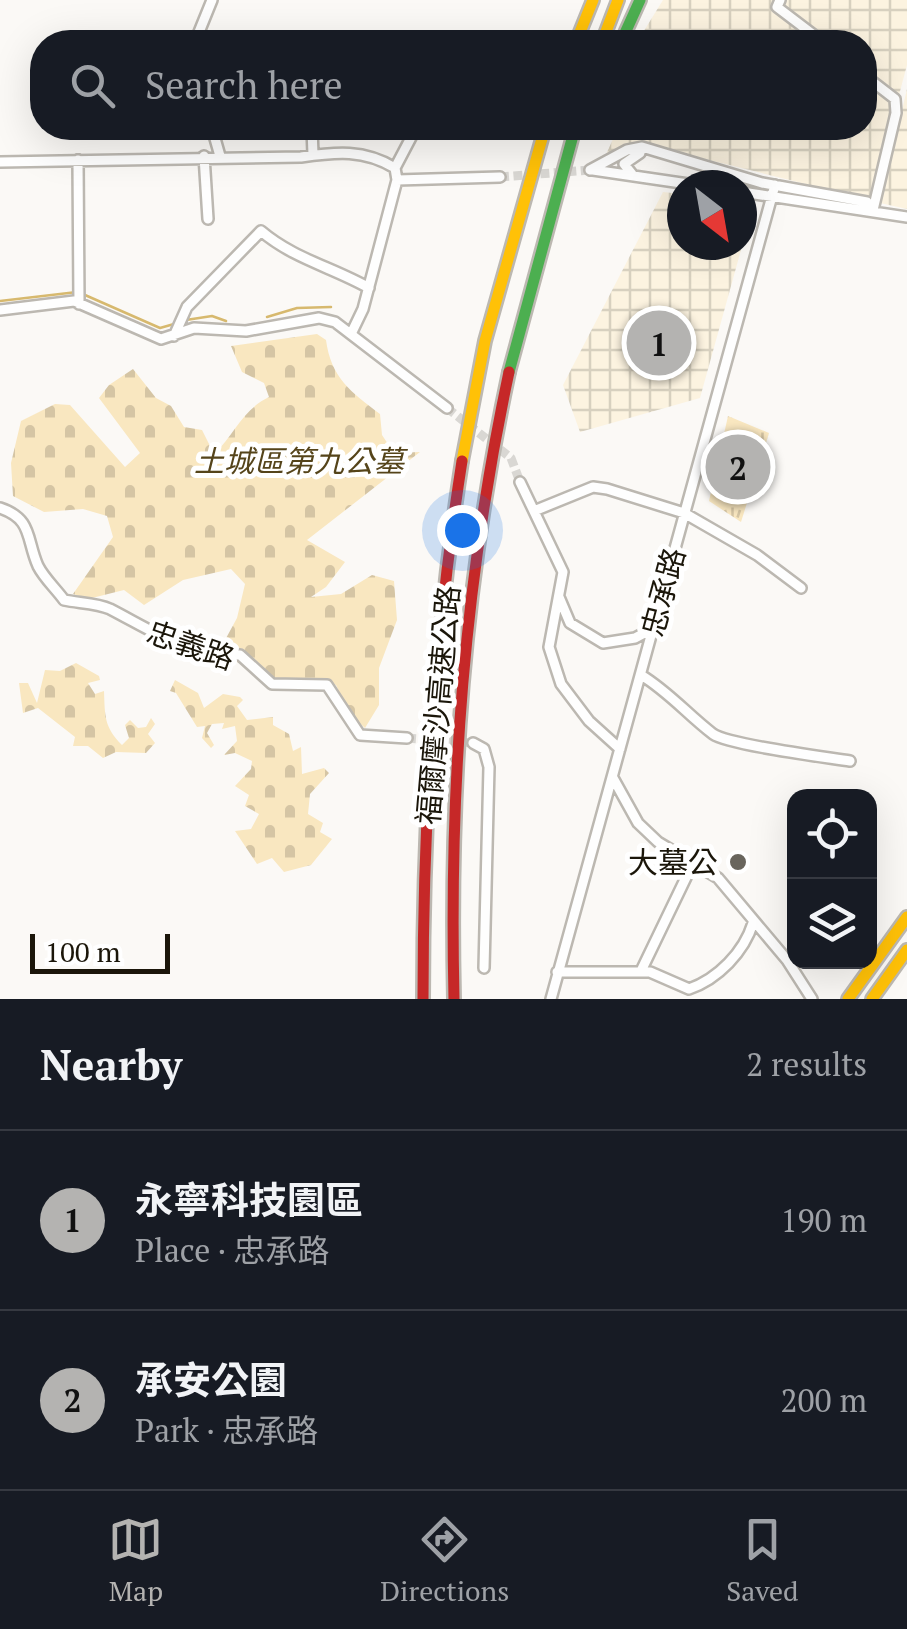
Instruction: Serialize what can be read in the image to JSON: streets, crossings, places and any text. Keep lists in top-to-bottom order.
{
  "streets": {
    "main road": ["福爾摩沙高速公路"],
    "street": ["忠承路", "忠義路"]
  },
  "parks": ["土城區第九公墓"],
  "places": ["大墓公"],
  "scale_bar": "100 m",
  "north": "bottom right",
  "page": {
    "search": "Search here",
    "pins": ["1", "2"],
    "scale": "100 m",
    "heading": ["Nearby", "2 results"],
    "list": [
      {
        "mark": "1",
        "name": "永寧科技園區",
        "note": "Place · 忠承路",
        "value": "190 m"
      },
      {
        "mark": "2",
        "name": "承安公園",
        "note": "Park · 忠承路",
        "value": "200 m"
      }
    ],
    "nav": ["Map", "Directions", "Saved"]
  }
}
